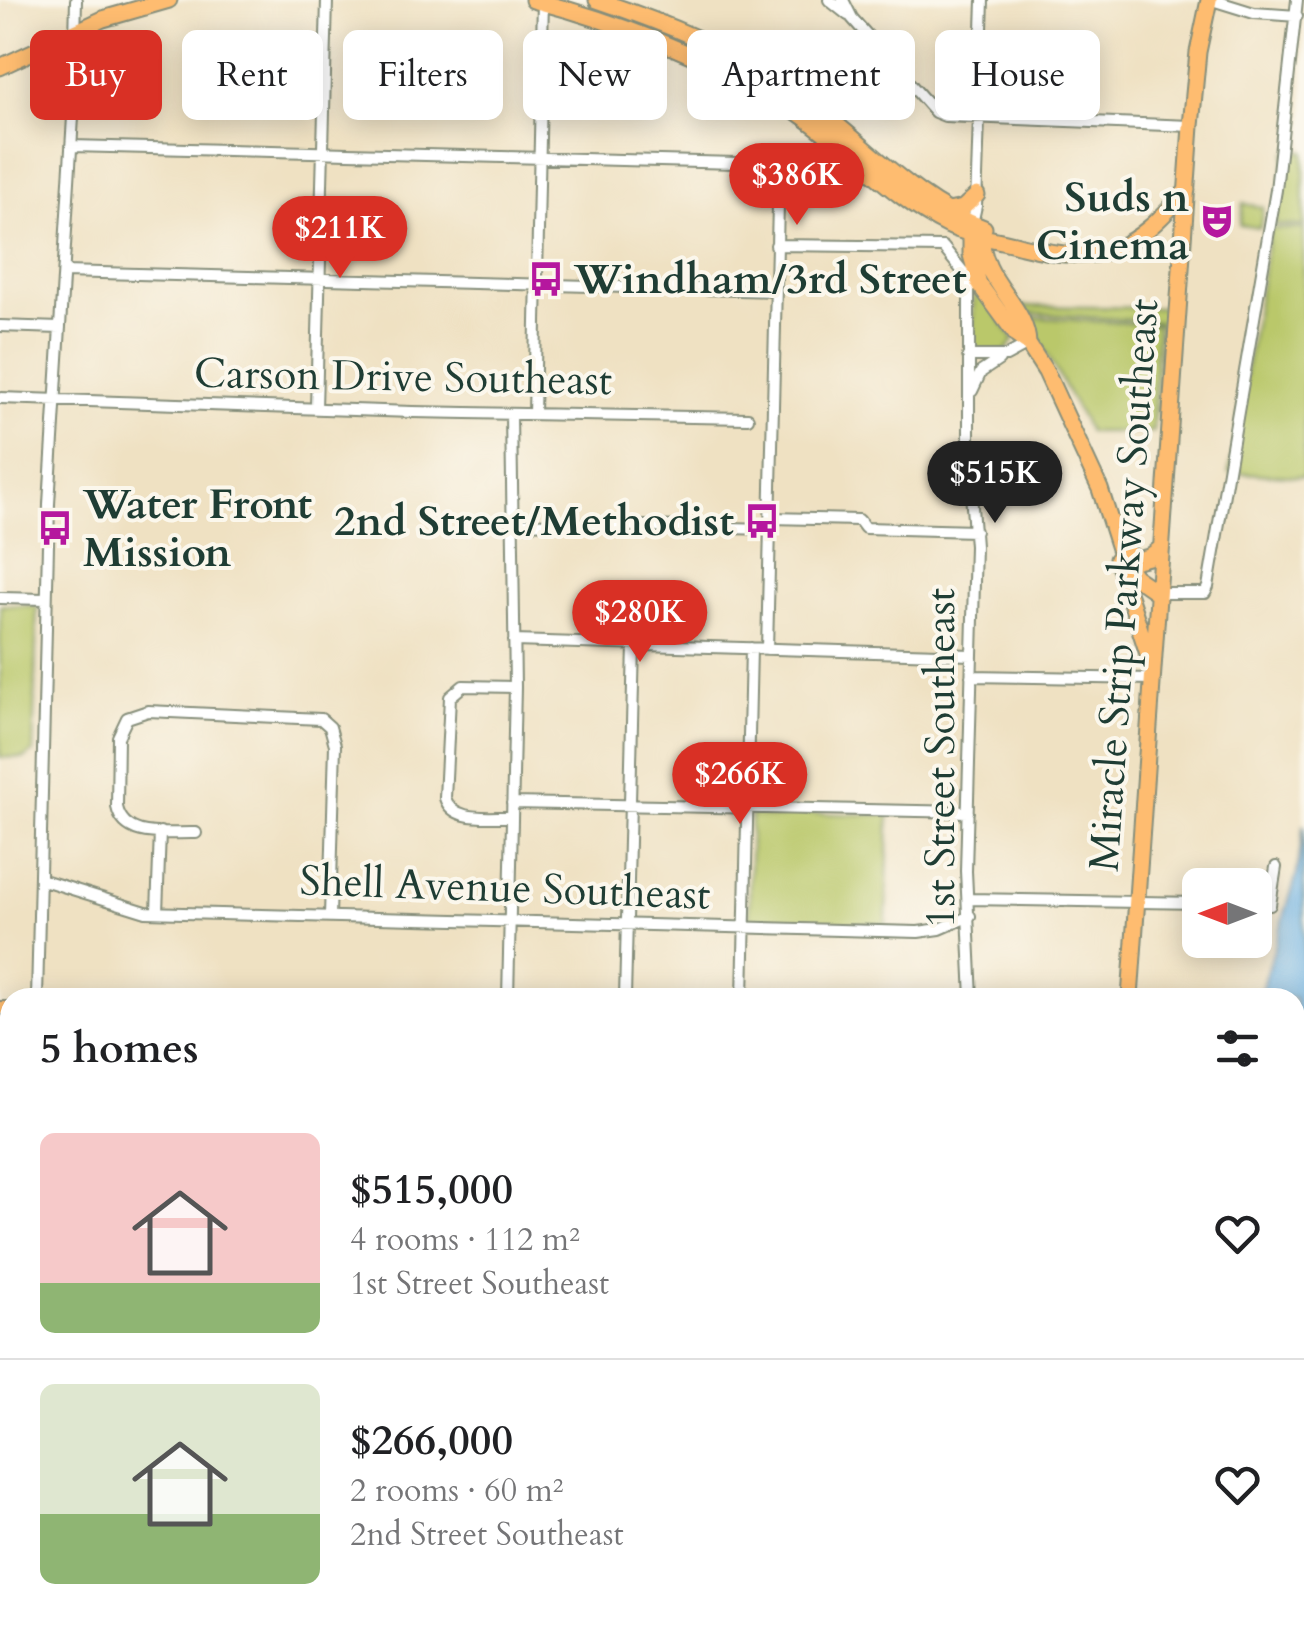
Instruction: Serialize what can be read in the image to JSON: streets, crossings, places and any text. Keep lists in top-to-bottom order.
{
  "streets": {
    "highway": ["Miracle Strip Parkway Southeast"],
    "street": ["Carson Drive Southeast", "1st Street Southeast", "Shell Avenue Southeast"]
  },
  "crossings": [
    ["1st Street Southeast", "Shell Avenue Southeast"]
  ],
  "places": {
    "theatre": ["Suds n Cinema"],
    "bus stop": ["Windham/3rd Street", "2nd Street/Methodist", "Water Front Mission"]
  },
  "north": "left",
  "page": {
    "chip": [
      "Buy",
      "Rent",
      "Filters",
      "New",
      "Apartment",
      "House"
    ],
    "price": [
      "$386K",
      "$211K",
      "$515K",
      "$280K",
      "$266K"
    ],
    "heading": "5 homes",
    "list": [
      {
        "name": "$515,000",
        "note": "4 rooms · 112 m² · 1st Street Southeast"
      },
      {
        "name": "$266,000",
        "note": "2 rooms · 60 m² · 2nd Street Southeast"
      }
    ]
  }
}
